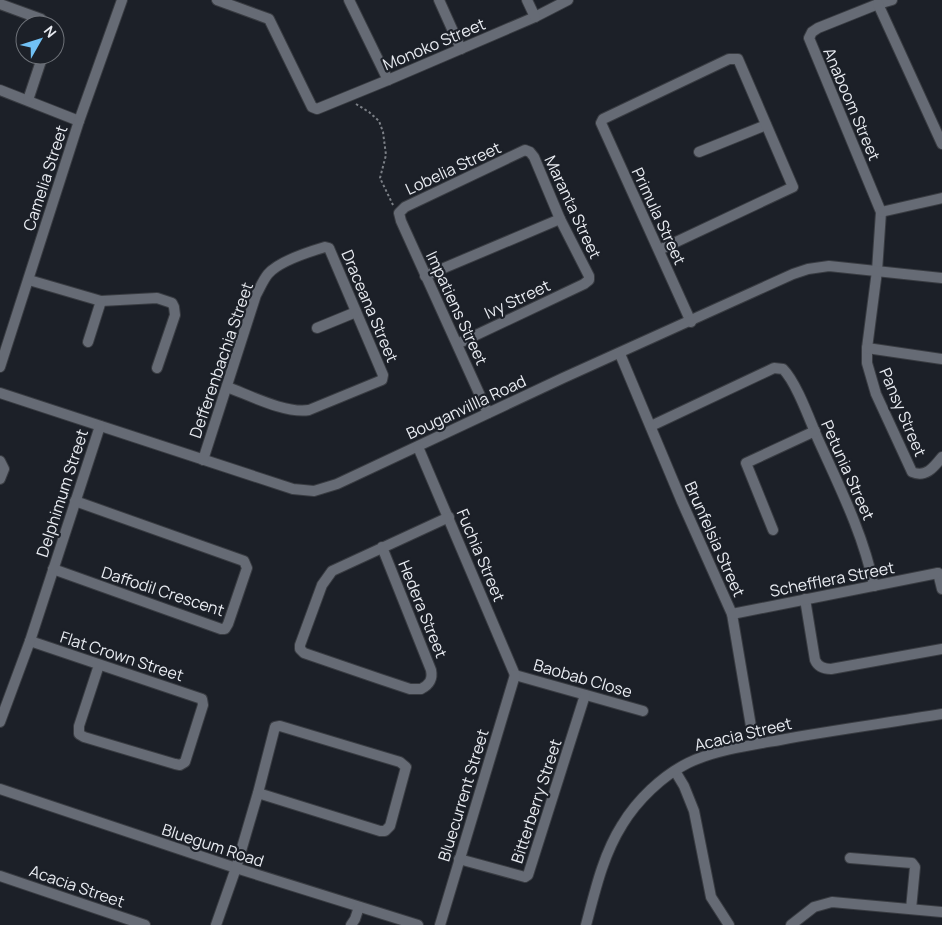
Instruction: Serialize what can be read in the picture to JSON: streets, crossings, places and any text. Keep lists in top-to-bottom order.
{
  "streets": {
    "street": [
      "Monoko Street",
      "Anaboom Street",
      "Lobelia Street",
      "Camelia Street",
      "Maranta Street",
      "Primula Street",
      "Ivy Street",
      "Draceana Street",
      "Impatiens Street",
      "Defferenbachia Street",
      "Bouganvillla Road",
      "Pansy Street",
      "Petunia Street",
      "Delphimum Street",
      "Brunfelsia Street",
      "Fuchia Street",
      "Schefflera Street",
      "Daffodil Crescent",
      "Hedera Street",
      "Flat Crown Street",
      "Baobab Close",
      "Acacia Street",
      "Bluecurrent Street",
      "Bitterberry Street",
      "Bluegum Road"
    ]
  },
  "crossings": [
    ["Anaboom Street", "Bouganvillla Road"],
    ["Anaboom Street", "Pansy Street"],
    ["Lobelia Street", "Maranta Street"],
    ["Lobelia Street", "Impatiens Street"],
    ["Maranta Street", "Ivy Street"],
    ["Primula Street", "Bouganvillla Road"],
    ["Ivy Street", "Impatiens Street"],
    ["Draceana Street", "Defferenbachia Street"],
    ["Impatiens Street", "Bouganvillla Road"],
    ["Defferenbachia Street", "Bouganvillla Road"],
    ["Bouganvillla Road", "Pansy Street"],
    ["Bouganvillla Road", "Delphimum Street"],
    ["Bouganvillla Road", "Brunfelsia Street"],
    ["Bouganvillla Road", "Fuchia Street"],
    ["Petunia Street", "Brunfelsia Street"],
    ["Petunia Street", "Schefflera Street"],
    ["Delphimum Street", "Daffodil Crescent"],
    ["Delphimum Street", "Flat Crown Street"],
    ["Brunfelsia Street", "Schefflera Street"],
    ["Brunfelsia Street", "Acacia Street"],
    ["Fuchia Street", "Baobab Close"],
    ["Fuchia Street", "Bluecurrent Street"],
    ["Baobab Close", "Bluecurrent Street"],
    ["Baobab Close", "Bitterberry Street"],
    ["Bluecurrent Street", "Bitterberry Street"]
  ],
  "north": "top right"
}
